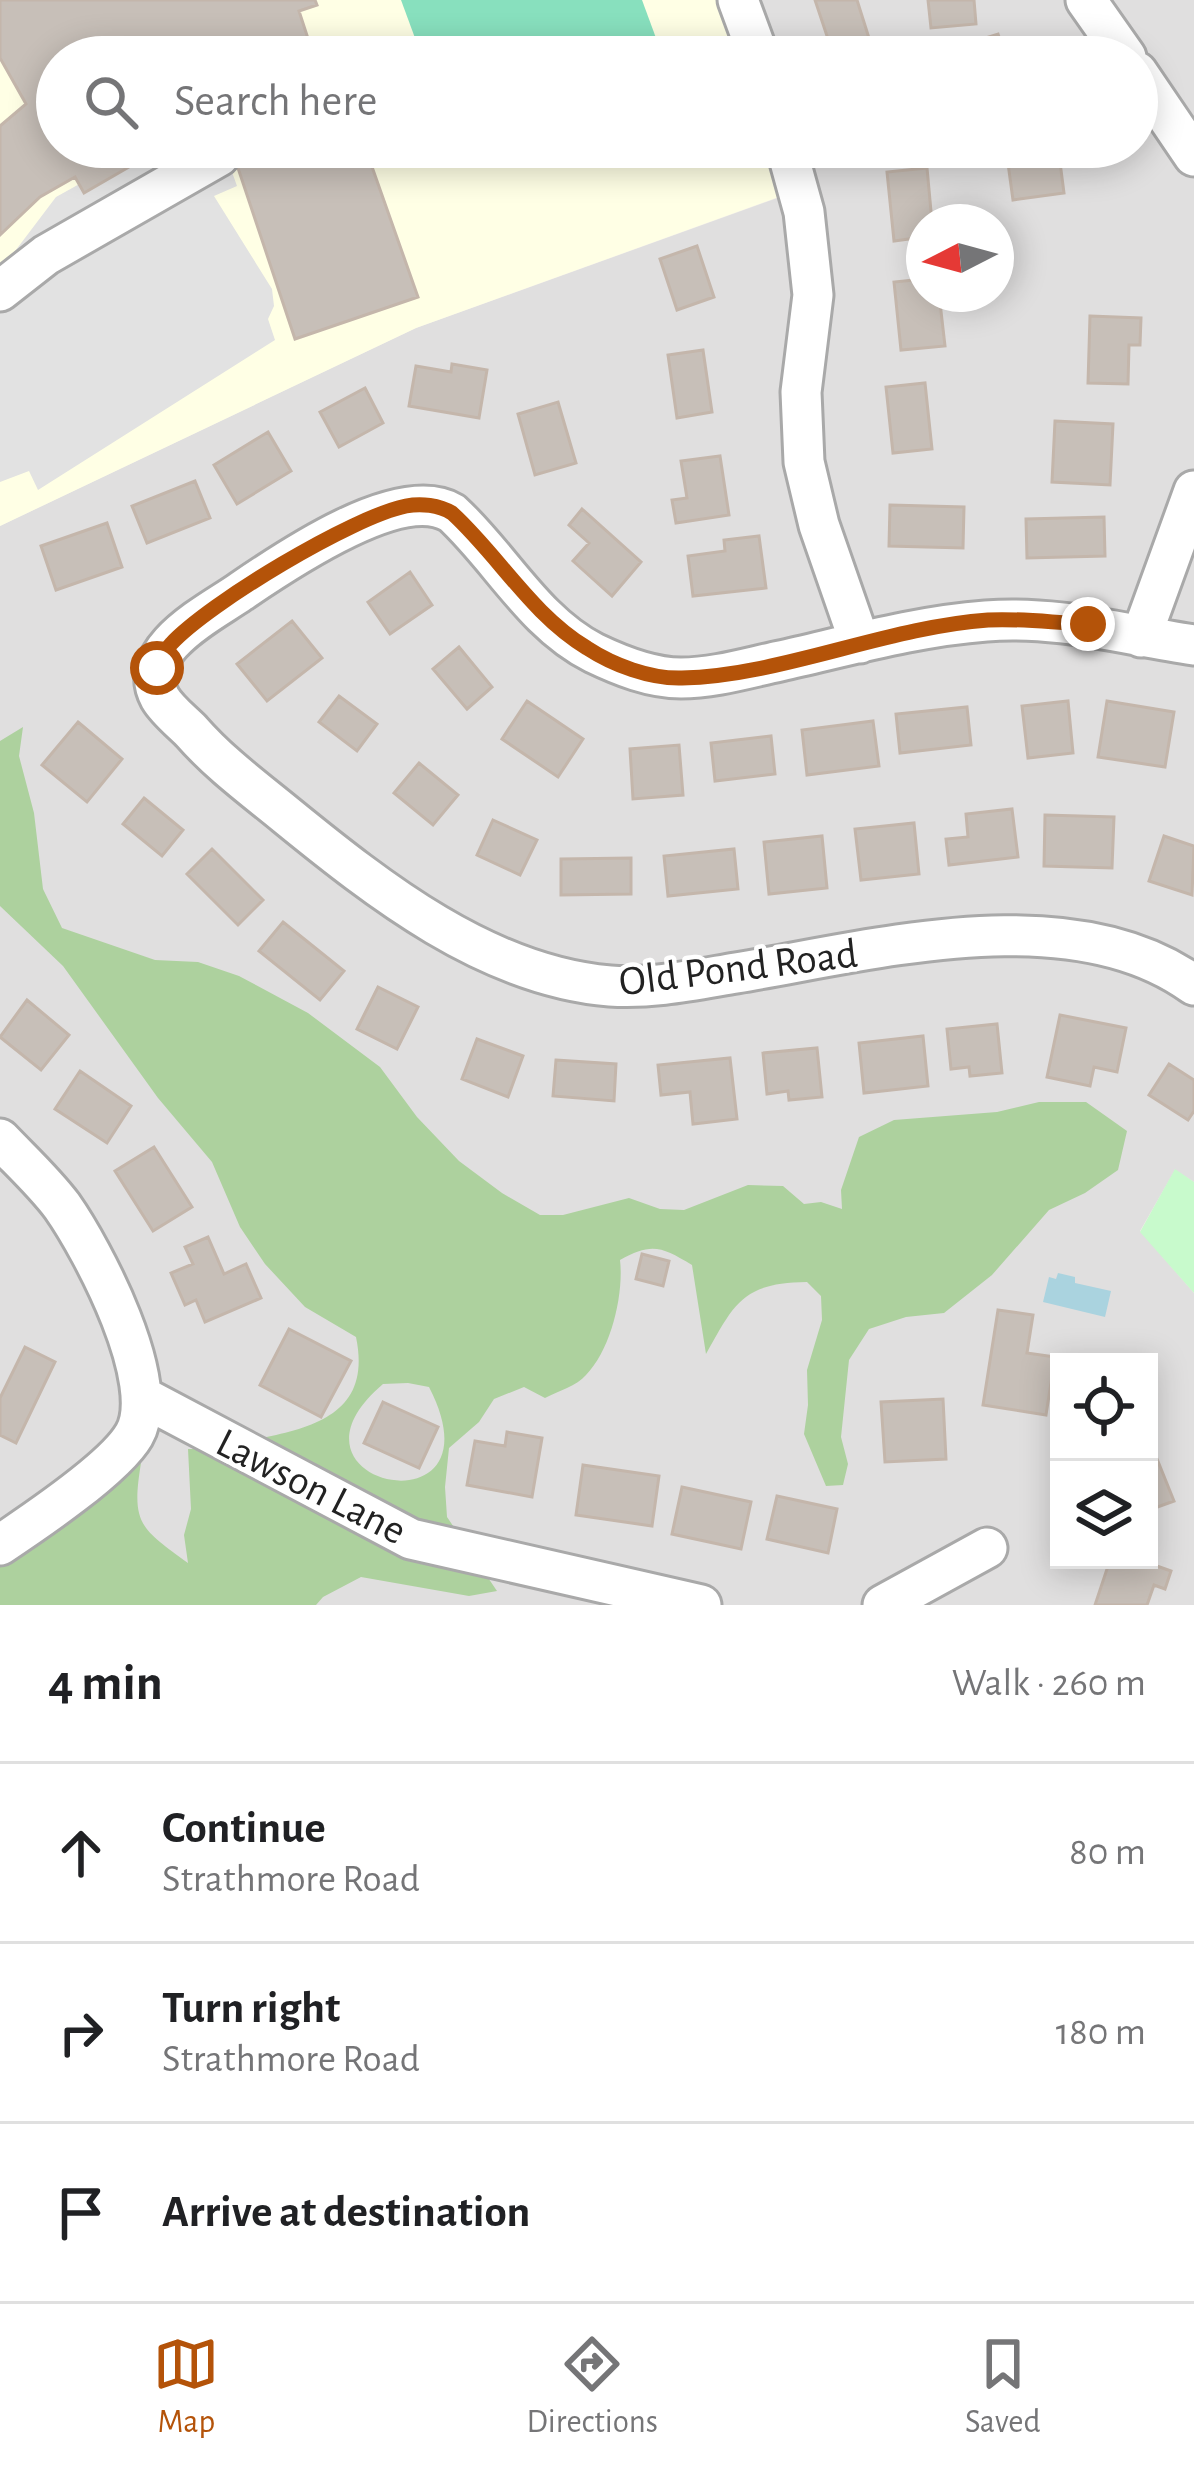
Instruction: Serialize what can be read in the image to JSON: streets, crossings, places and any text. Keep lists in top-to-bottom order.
{
  "streets": {
    "street": ["Old Pond Road", "Lawson Lane"]
  },
  "north": "left",
  "page": {
    "search": "Search here",
    "heading": ["4 min", "Walk · 260 m"],
    "list": [
      ["Continue", "Strathmore Road", "80 m"],
      ["Turn right", "Strathmore Road", "180 m"],
      "Arrive at destination"
    ],
    "nav": ["Map", "Directions", "Saved"]
  }
}
